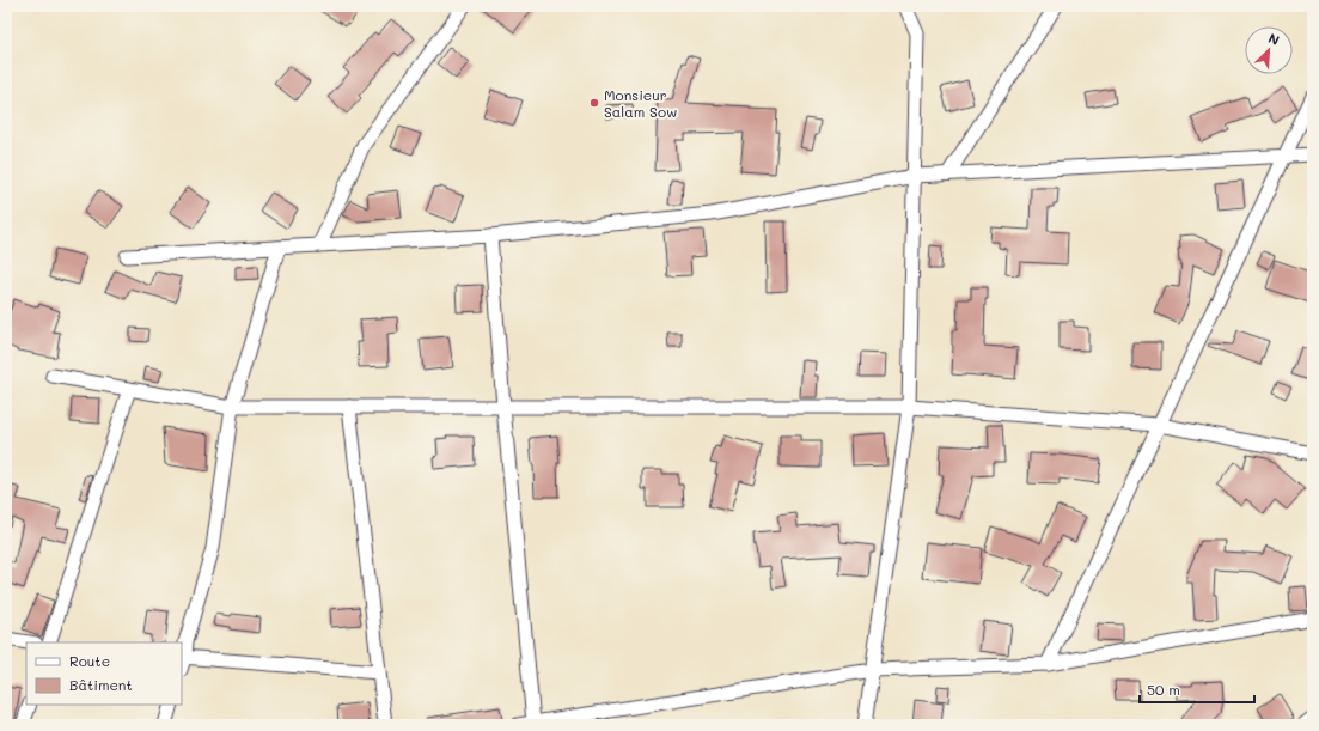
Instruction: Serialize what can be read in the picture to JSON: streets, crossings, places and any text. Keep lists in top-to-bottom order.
{
  "places": ["Monsieur Salam Sow"],
  "legend": ["Route", "Bâtiment"],
  "scale_bar": "50 m",
  "north": "top right"
}
